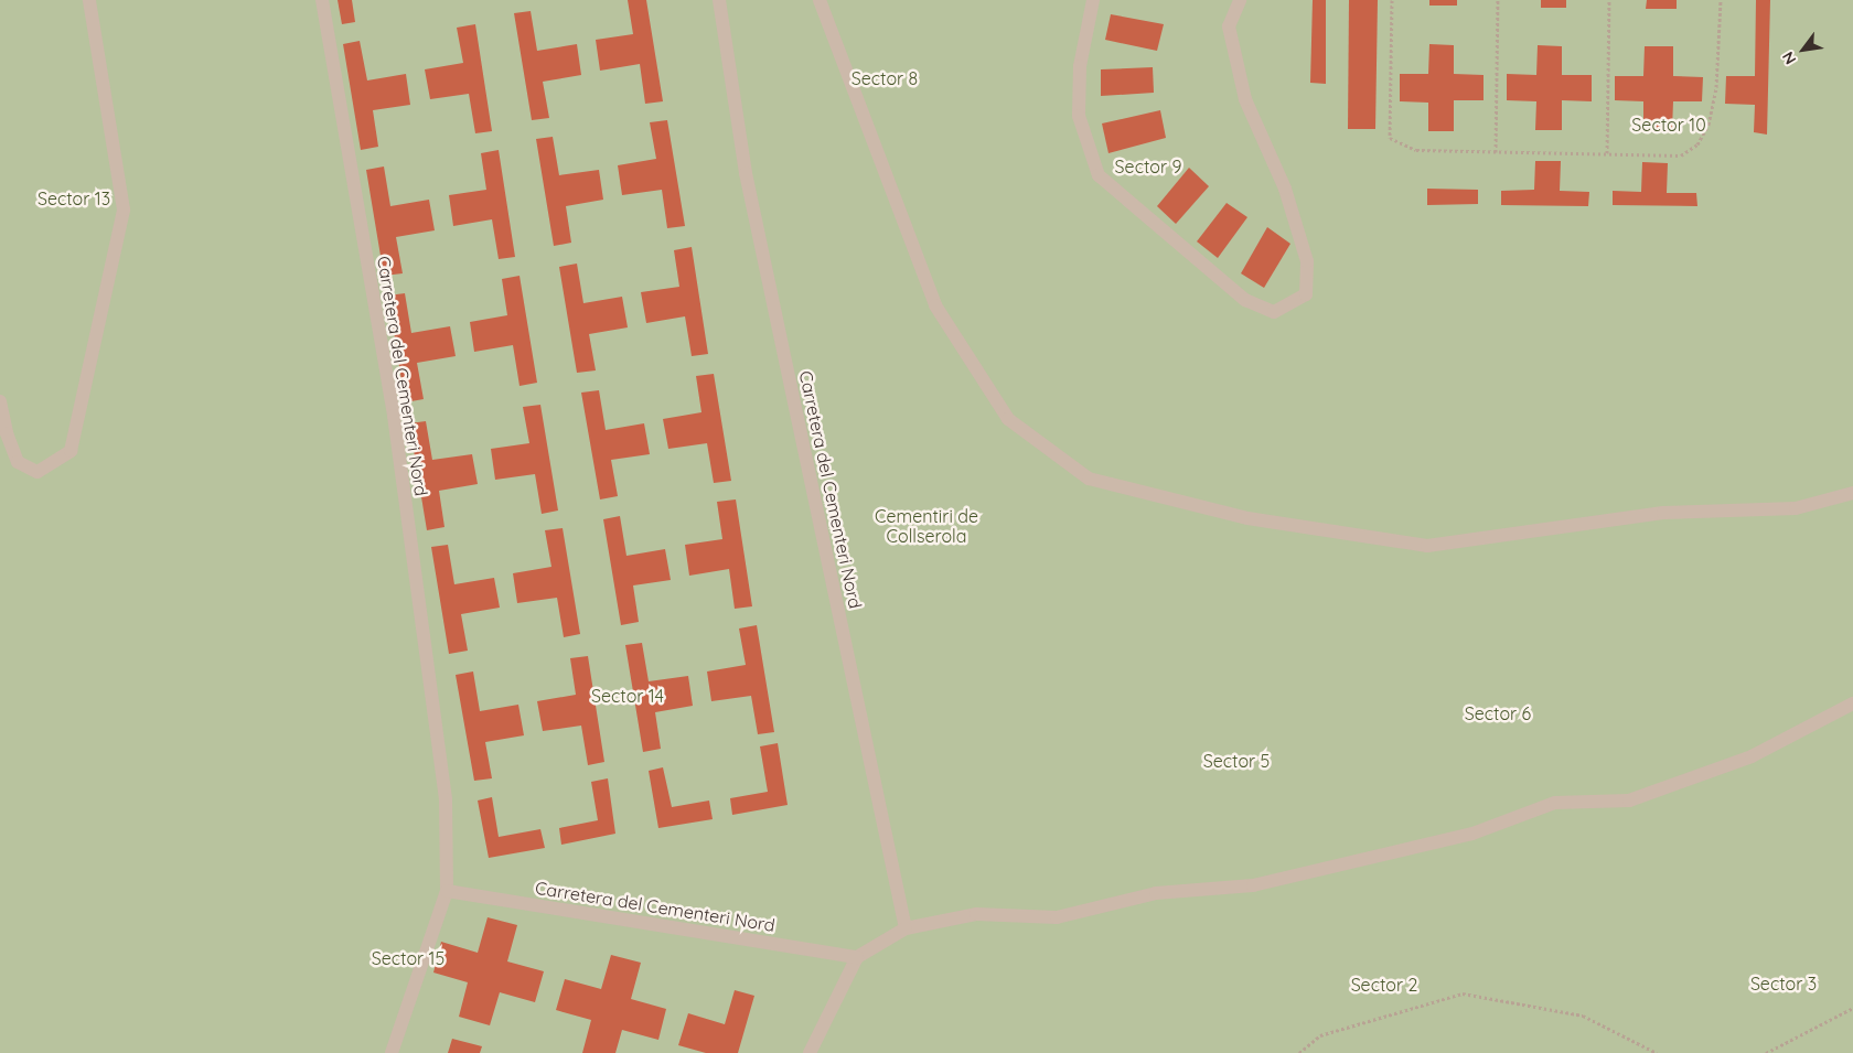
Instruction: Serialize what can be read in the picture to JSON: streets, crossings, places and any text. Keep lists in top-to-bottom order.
{
  "streets": {
    "street": ["Carretera del Cementeri Nord"]
  },
  "parks": [
    "Sector 8",
    "Sector 10",
    "Sector 9",
    "Sector 13",
    "Cementiri de Collserola",
    "Sector 14",
    "Sector 6",
    "Sector 5",
    "Sector 15",
    "Sector 3",
    "Sector 2"
  ],
  "north": "bottom left"
}
